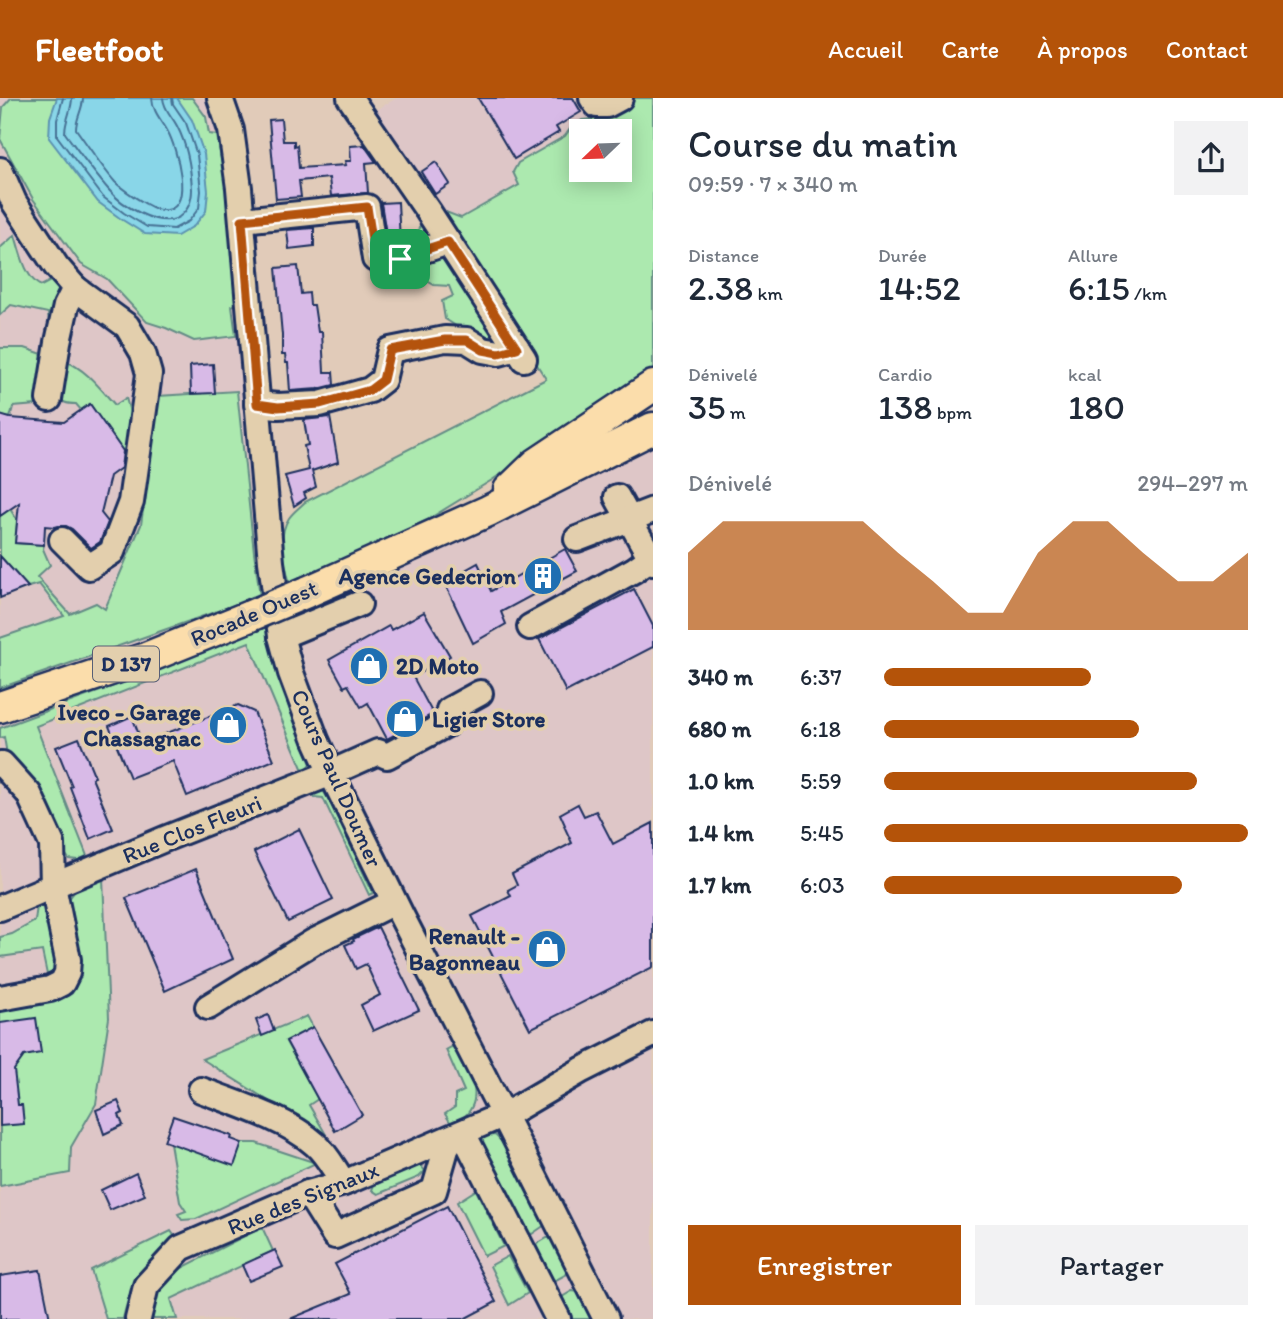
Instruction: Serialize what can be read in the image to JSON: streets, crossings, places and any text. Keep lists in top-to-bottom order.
{
  "streets": {
    "main road": ["Rocade Ouest", "D 137"],
    "street": ["Cours Paul Doumer", "Rue Clos Fleuri", "Rue des Signaux"]
  },
  "crossings": [
    ["Rocade Ouest", "D 137"],
    ["Cours Paul Doumer", "Rue Clos Fleuri"],
    ["Cours Paul Doumer", "Rue des Signaux"]
  ],
  "places": {
    "building": ["Agence Gedecrion"],
    "shop": [
      "2D Moto",
      "Ligier Store",
      "Iveco - Garage Chassagnac",
      "Renault - Bagonneau"
    ]
  },
  "north": "bottom left",
  "page": {
    "header": "Fleetfoot",
    "nav": [
      "Accueil",
      "Carte",
      "À propos",
      "Contact"
    ],
    "heading": ["Course du matin", "09:59 · 7 × 340 m"],
    "stats": [
      ["Distance", "2.38 km"],
      ["Durée", "14:52"],
      ["Allure", "6:15 /km"],
      ["Dénivelé", "35 m"],
      ["Cardio", "138 bpm"],
      ["kcal", "180"]
    ],
    "chart": ["Dénivelé", "294–297 m"],
    "list": [
      {
        "name": "340 m",
        "note": "6:37"
      },
      {
        "name": "680 m",
        "note": "6:18"
      },
      {
        "name": "1.0 km",
        "note": "5:59"
      },
      {
        "name": "1.4 km",
        "note": "5:45"
      },
      {
        "name": "1.7 km",
        "note": "6:03"
      }
    ],
    "buttons": ["Enregistrer", "Partager"]
  }
}
